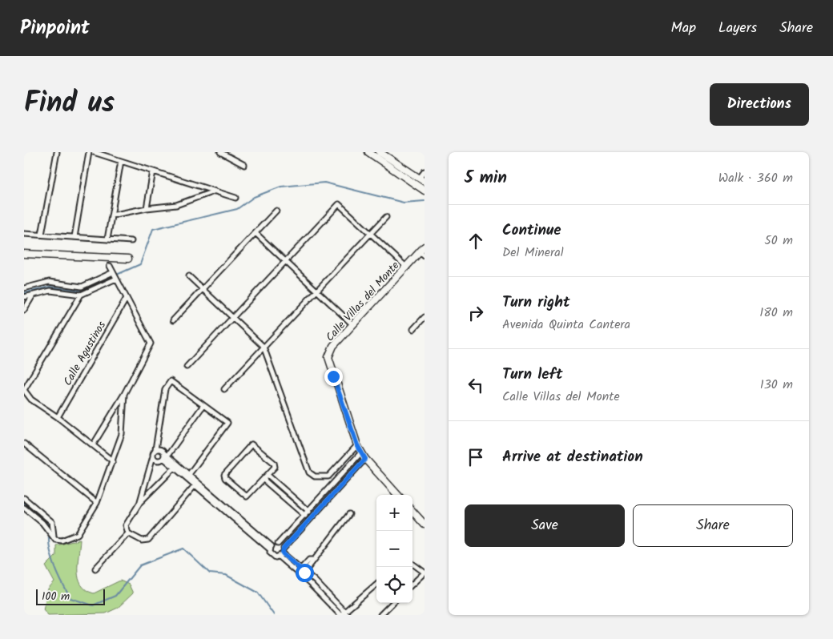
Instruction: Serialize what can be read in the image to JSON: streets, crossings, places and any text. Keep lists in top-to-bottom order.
{
  "streets": {
    "street": ["Calle Villas del Monte", "Calle Agustinos"]
  },
  "scale_bar": "100 m",
  "page": {
    "header": "Pinpoint",
    "nav": ["Map", "Layers", "Share"],
    "title": "Find us",
    "buttons": [
      "Directions",
      ["Save", "Share"]
    ],
    "heading": ["5 min", "Walk · 360 m"],
    "list": [
      ["Continue", "Del Mineral", "50 m"],
      ["Turn right", "Avenida Quinta Cantera", "180 m"],
      ["Turn left", "Calle Villas del Monte", "130 m"],
      "Arrive at destination"
    ],
    "map_buttons": ["+", "−"],
    "scale": "100 m"
  }
}
